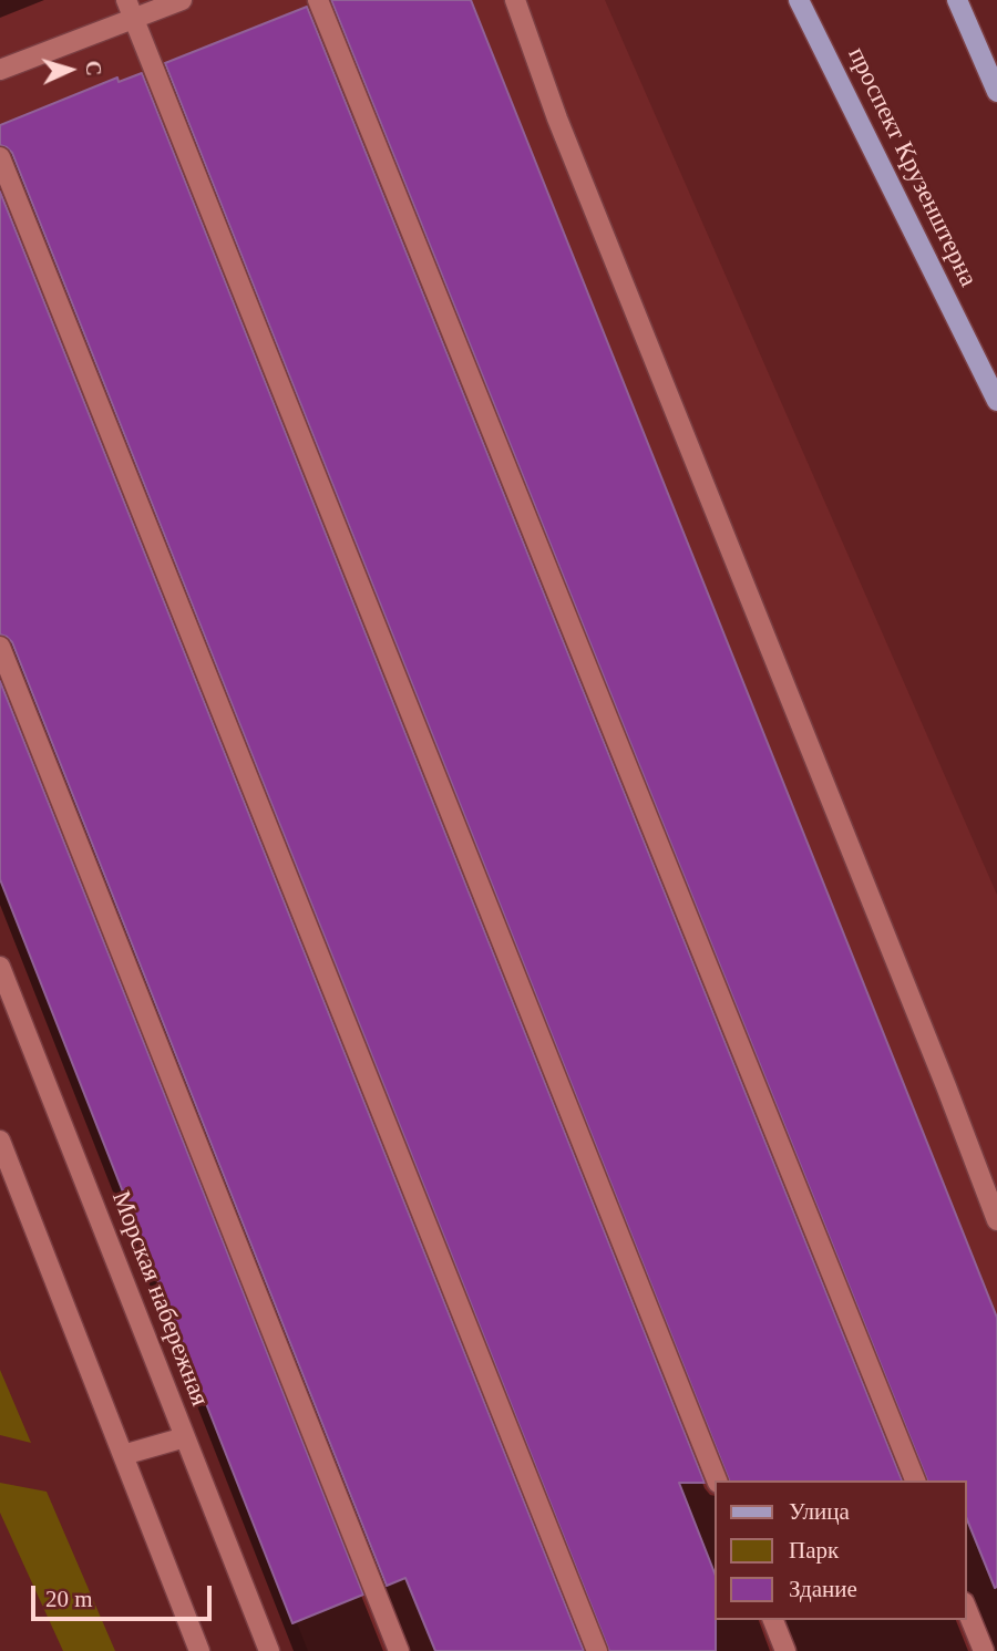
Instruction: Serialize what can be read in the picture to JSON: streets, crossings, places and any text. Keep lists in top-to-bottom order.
{
  "streets": {
    "main road": ["проспект Крузенштерна"],
    "street": ["Морская набережная"]
  },
  "legend": ["Улица", "Парк", "Здание"],
  "scale_bar": "20 m",
  "north": "right"
}
